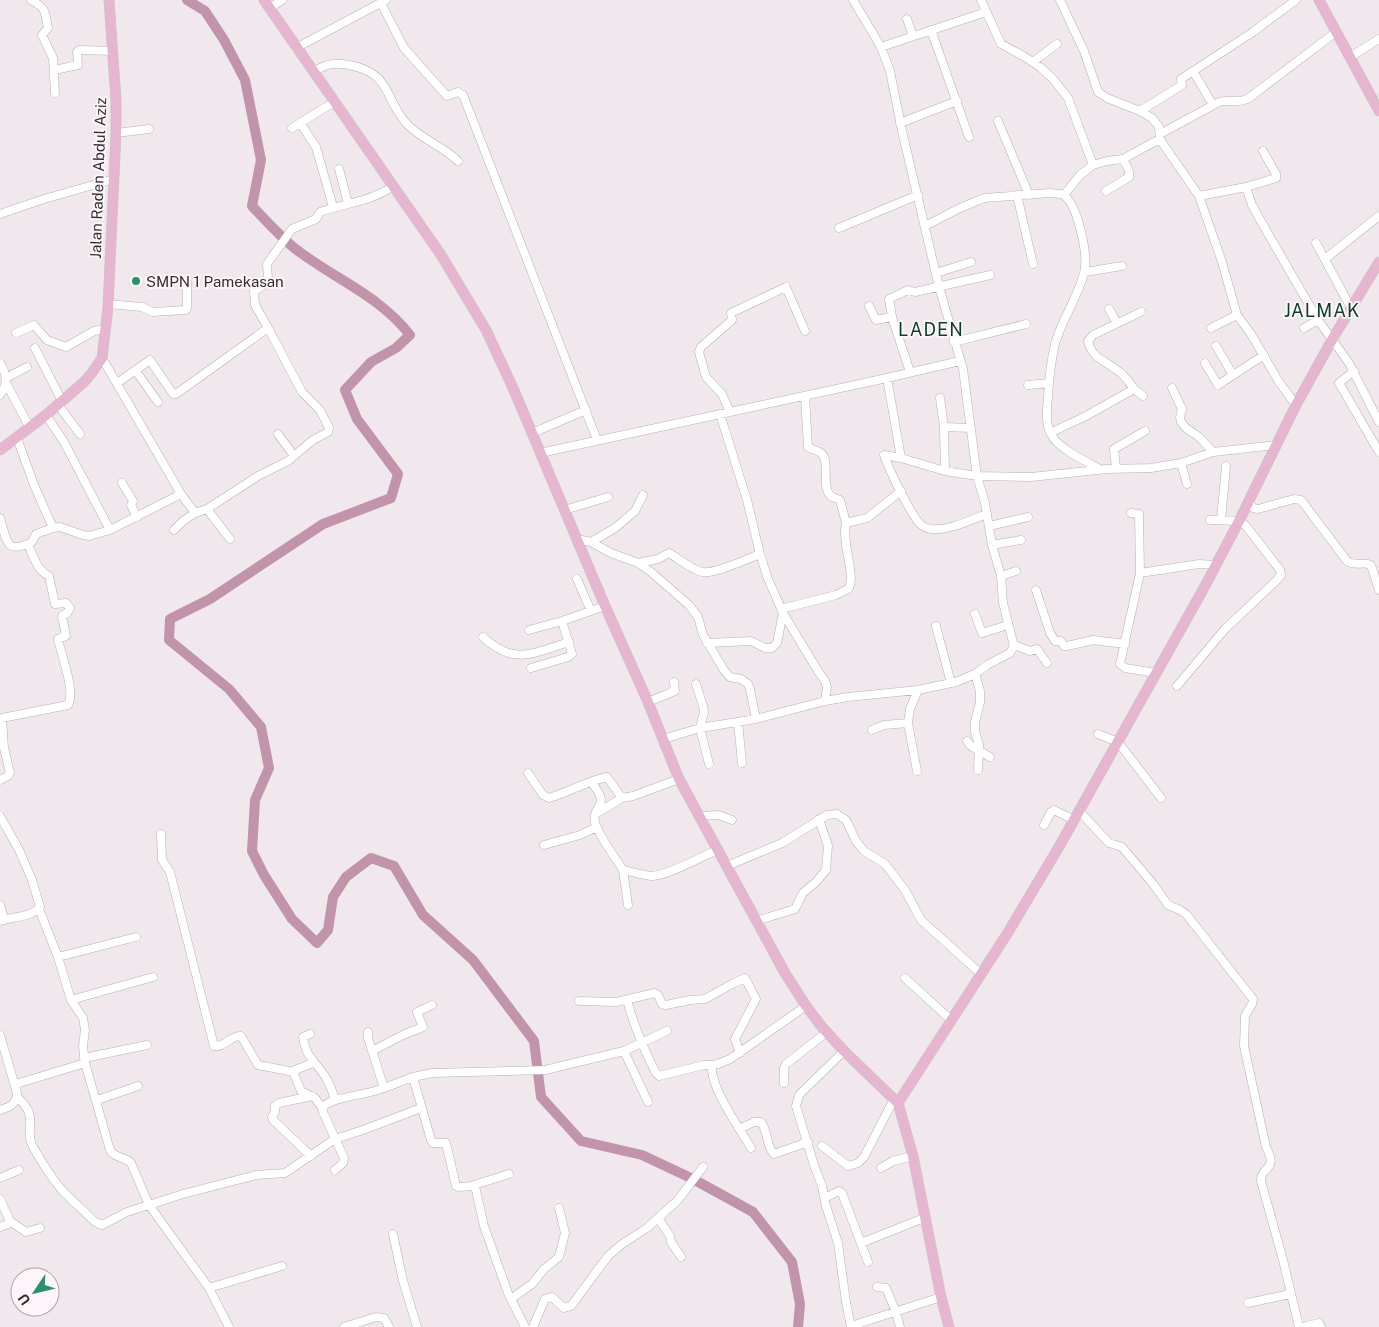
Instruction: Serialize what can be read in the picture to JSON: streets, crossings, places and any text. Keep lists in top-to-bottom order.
{
  "streets": {
    "main road": ["Jalan Raden Abdul Aziz"]
  },
  "districts": ["JALMAK", "LADEN"],
  "places": ["SMPN 1 Pamekasan"],
  "north": "bottom left"
}
